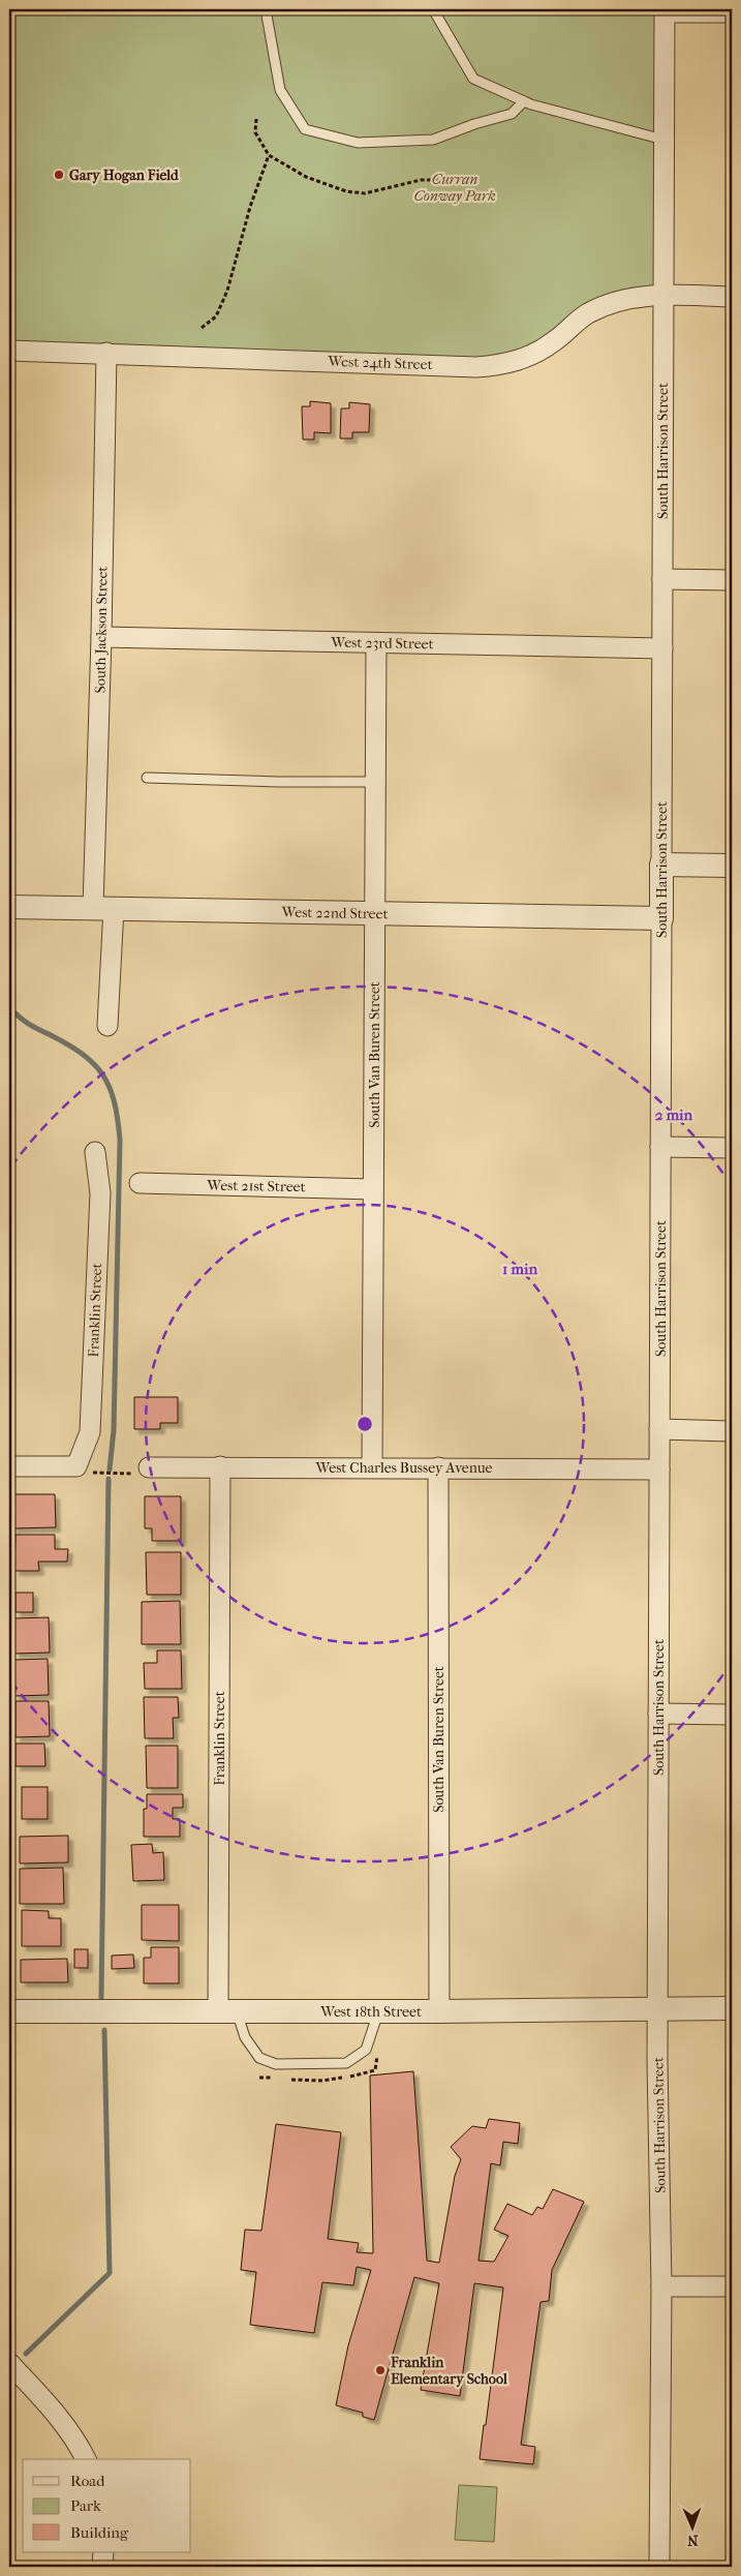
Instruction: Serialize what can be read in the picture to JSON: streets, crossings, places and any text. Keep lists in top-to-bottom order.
{
  "streets": {
    "street": [
      "West 24th Street",
      "South Harrison Street",
      "South Jackson Street",
      "West 23rd Street",
      "West 22nd Street",
      "South Van Buren Street",
      "West 21st Street",
      "Franklin Street",
      "West Charles Bussey Avenue",
      "West 18th Street"
    ]
  },
  "crossings": [
    ["West 24th Street", "South Harrison Street"],
    ["West 24th Street", "South Jackson Street"],
    ["South Harrison Street", "West 23rd Street"],
    ["South Harrison Street", "West 22nd Street"],
    ["South Harrison Street", "West Charles Bussey Avenue"],
    ["South Harrison Street", "West 18th Street"],
    ["South Jackson Street", "West 23rd Street"],
    ["South Jackson Street", "West 22nd Street"],
    ["West 23rd Street", "South Van Buren Street"],
    ["West 22nd Street", "South Van Buren Street"],
    ["South Van Buren Street", "West 21st Street"],
    ["South Van Buren Street", "West Charles Bussey Avenue"],
    ["South Van Buren Street", "West 18th Street"],
    ["Franklin Street", "West Charles Bussey Avenue"],
    ["Franklin Street", "West 18th Street"]
  ],
  "parks": ["Curran Conway Park"],
  "places": ["Gary Hogan Field", "Franklin Elementary School"],
  "legend": ["Road", "Park", "Building"],
  "north": "bottom",
  "rings": ["2 min", "1 min"]
}
